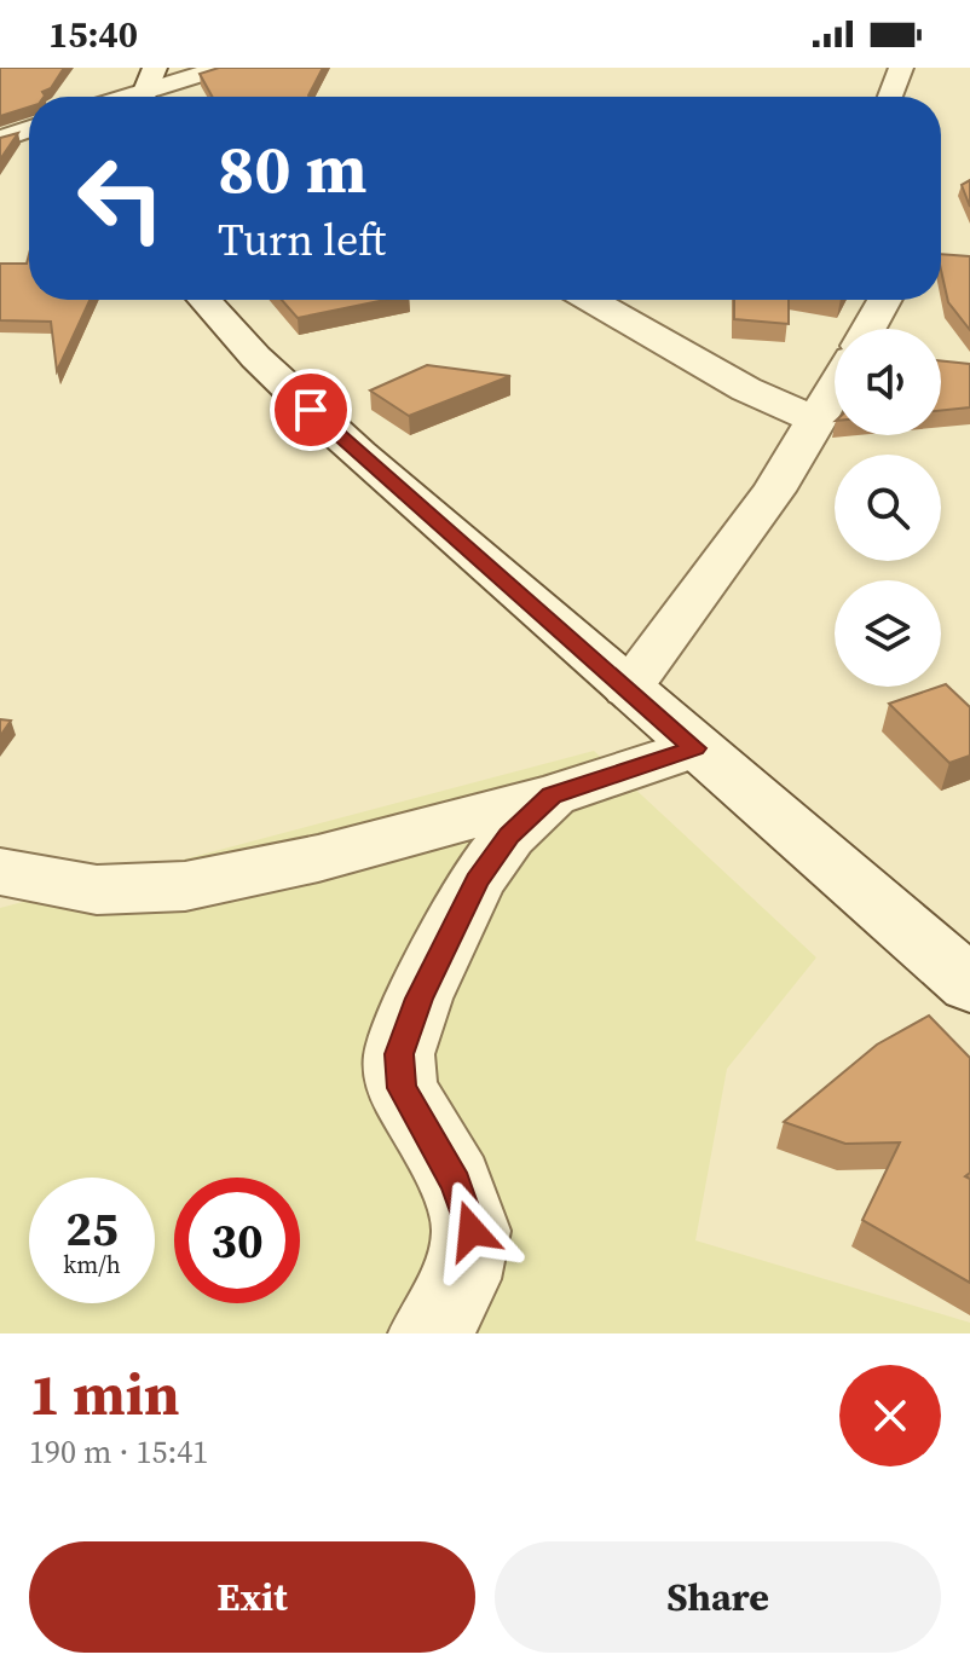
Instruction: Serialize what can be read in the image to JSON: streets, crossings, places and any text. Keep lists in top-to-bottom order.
{
  "page": {
    "status": "15:40",
    "turn": ["80 m", "Turn left"],
    "speed": "25 km/h",
    "limit": "30",
    "heading": ["1 min", "190 m · 15:41"],
    "buttons": ["Exit", "Share"]
  }
}
